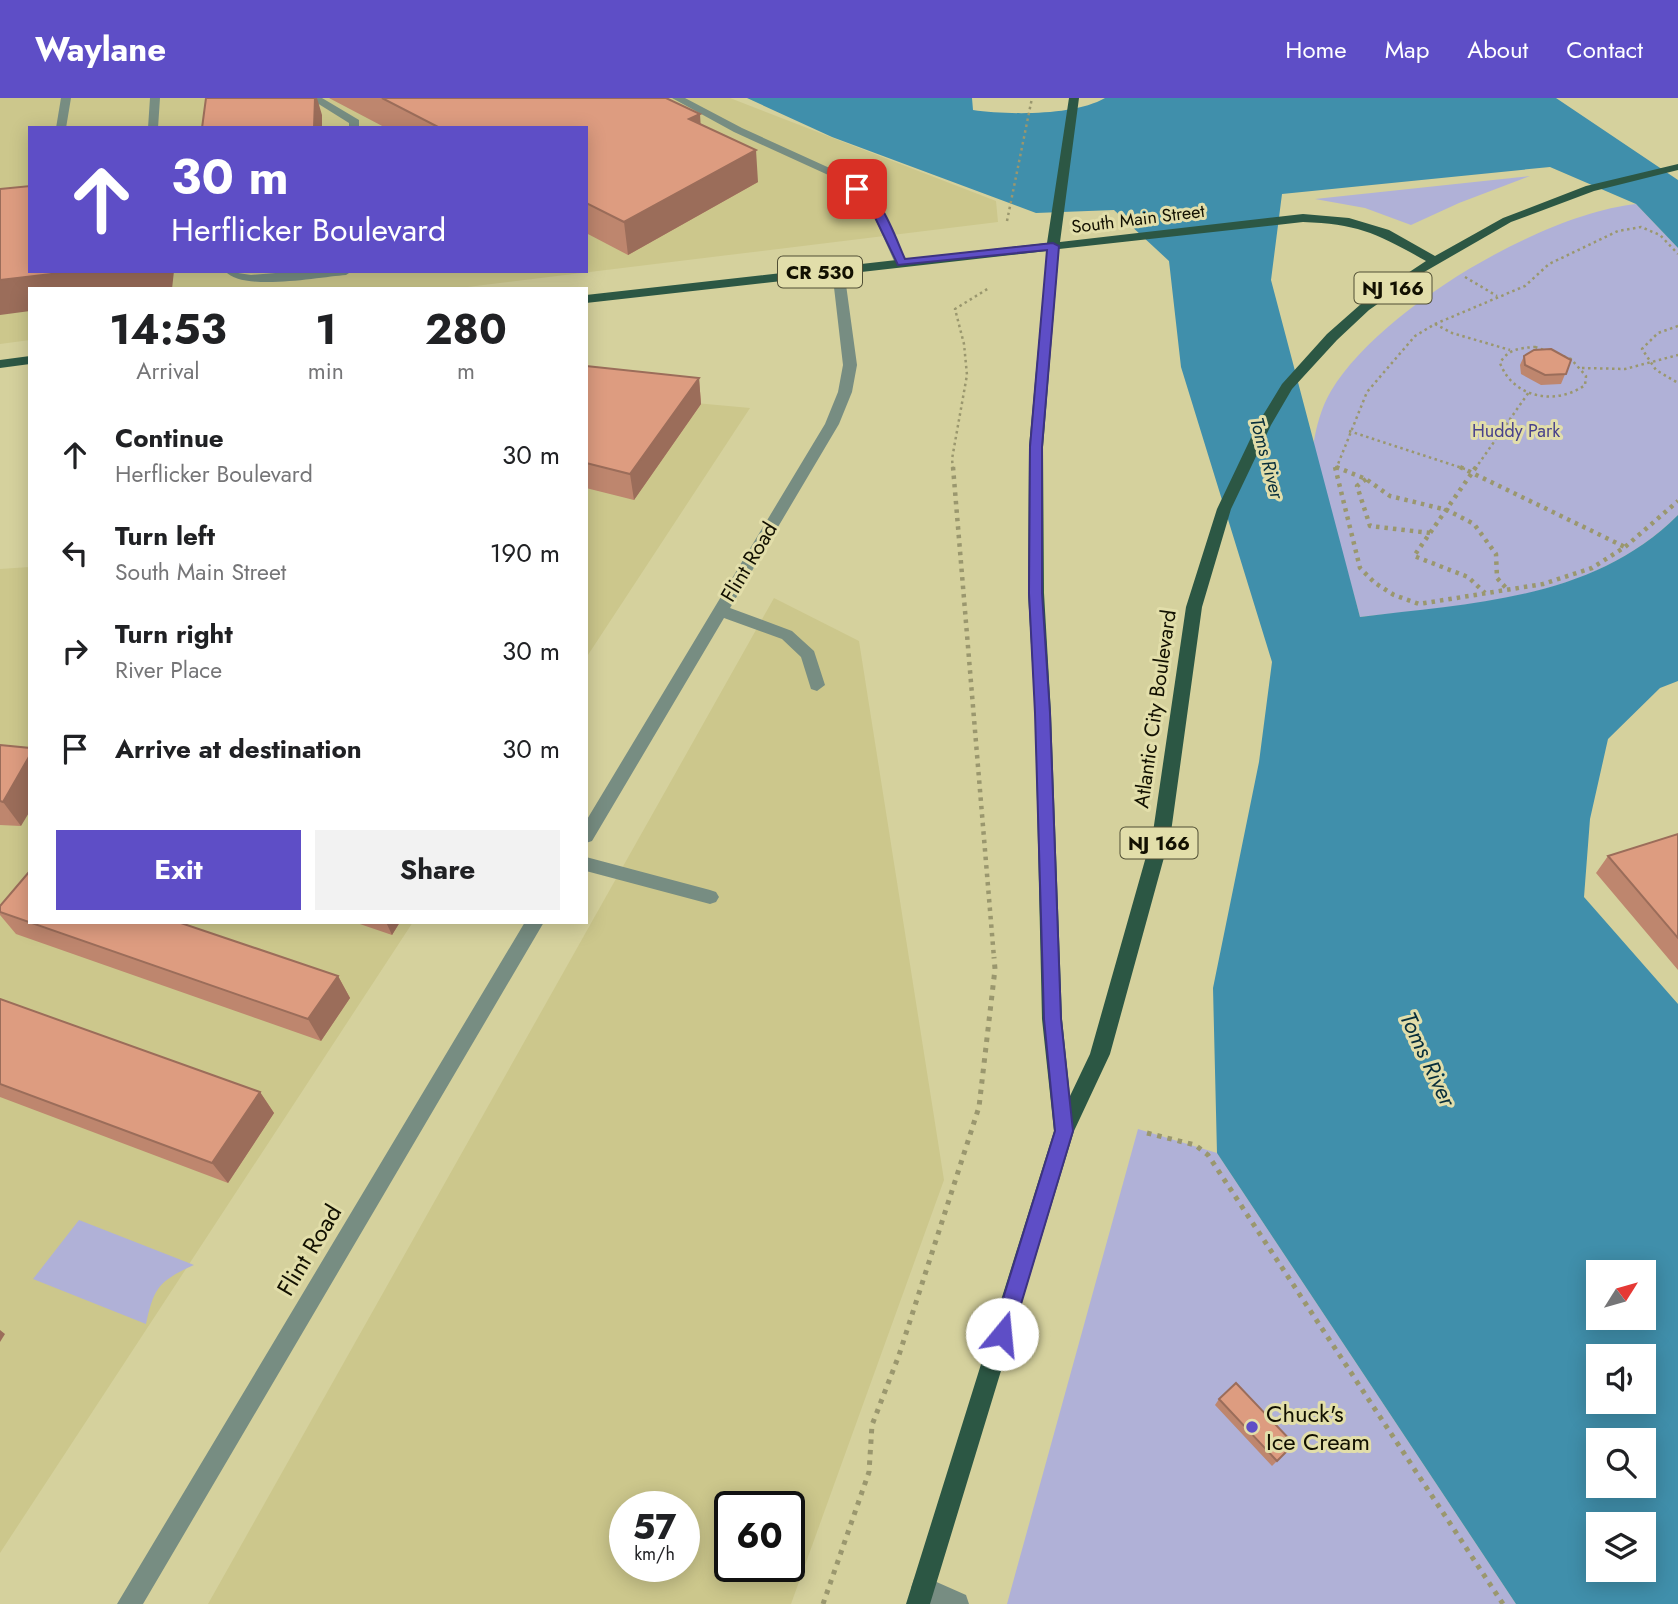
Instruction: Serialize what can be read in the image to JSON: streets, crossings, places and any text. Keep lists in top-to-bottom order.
{
  "streets": {
    "main road": [
      "South Main Street",
      "CR 530",
      "NJ 166",
      "Atlantic City Boulevard"
    ],
    "street": ["Flint Road"]
  },
  "crossings": [
    ["South Main Street", "NJ 166"],
    ["South Main Street", "Flint Road"],
    ["South Main Street", "Atlantic City Boulevard"],
    ["NJ 166", "Atlantic City Boulevard"]
  ],
  "water": ["Toms River"],
  "parks": ["Huddy Park"],
  "places": ["Chuck's Ice Cream"],
  "north": "top right",
  "page": {
    "header": "Waylane",
    "nav": [
      "Home",
      "Map",
      "About",
      "Contact"
    ],
    "turn": ["30 m", "Herflicker Boulevard"],
    "eta": [
      "14:53",
      "Arrival",
      "1",
      "min",
      "280",
      "m"
    ],
    "list": [
      {
        "name": "Continue",
        "note": "Herflicker Boulevard",
        "value": "30 m"
      },
      {
        "name": "Turn left",
        "note": "South Main Street",
        "value": "190 m"
      },
      {
        "name": "Turn right",
        "note": "River Place",
        "value": "30 m"
      },
      {
        "name": "Arrive at destination",
        "value": "30 m"
      }
    ],
    "buttons": ["Exit", "Share"],
    "speed": "57 km/h",
    "limit": "60"
  }
}
